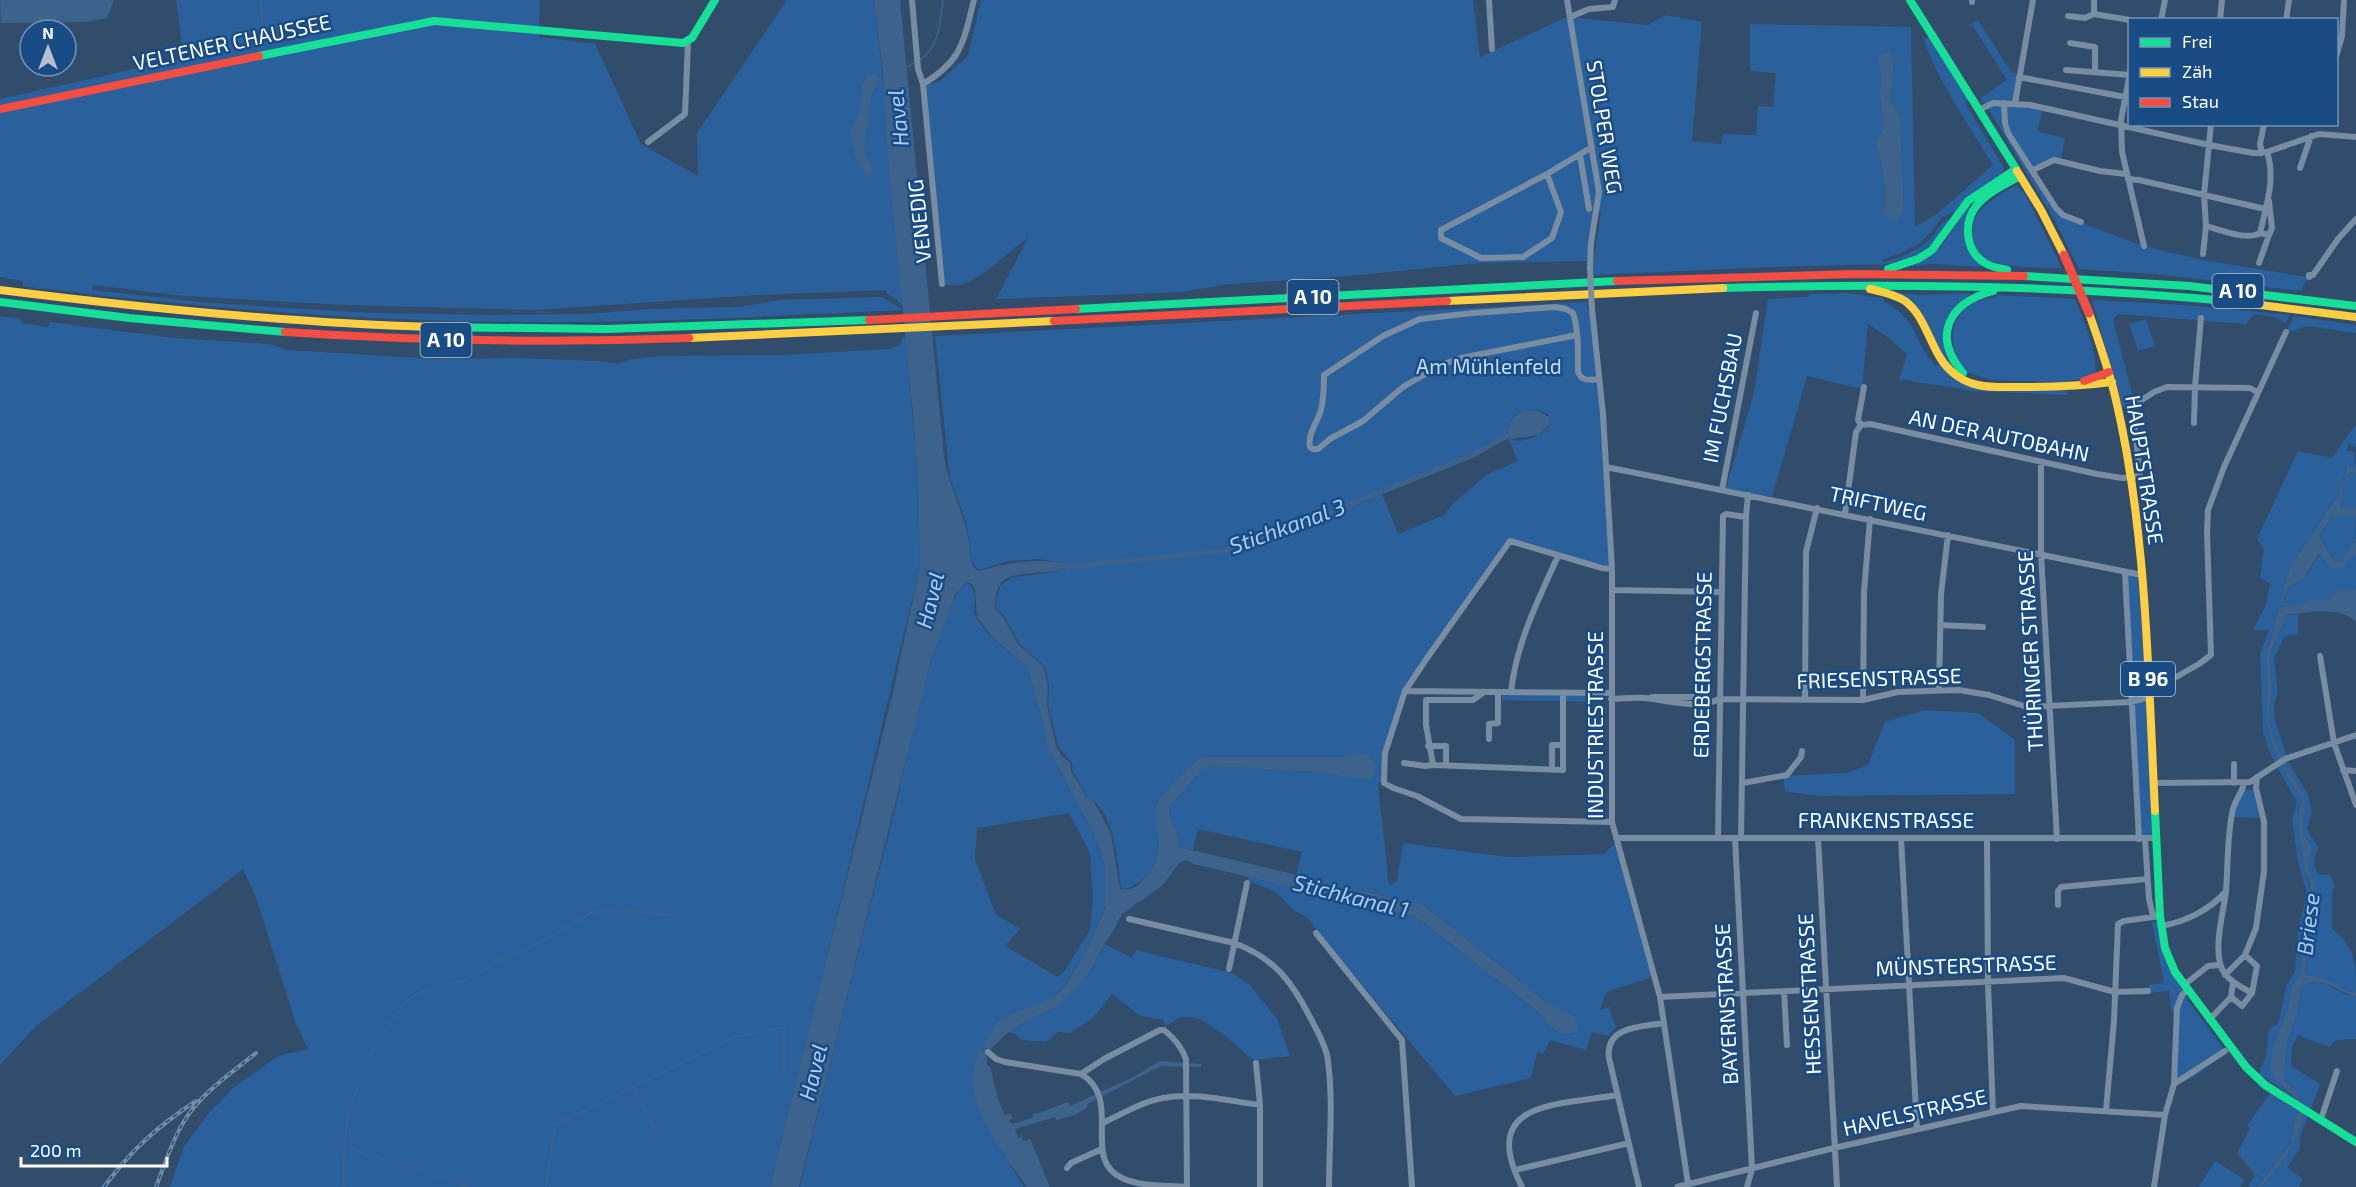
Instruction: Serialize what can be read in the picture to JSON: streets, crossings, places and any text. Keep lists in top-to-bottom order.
{
  "streets": {
    "main road": [
      "VELTENER CHAUSSEE",
      "A 10",
      "HAUPTSTRASSE",
      "B 96"
    ],
    "street": [
      "STOLPER WEG",
      "VENEDIG",
      "IM FUCHSBAU",
      "AN DER AUTOBAHN",
      "TRIFTWEG",
      "THÜRINGER STRASSE",
      "ERDEBERGSTRASSE",
      "FRIESENSTRASSE",
      "INDUSTRIESTRASSE",
      "FRANKENSTRASSE",
      "MÜNSTERSTRASSE",
      "HESSENSTRASSE",
      "BAYERNSTRASSE",
      "HAVELSTRASSE"
    ]
  },
  "crossings": [
    ["STOLPER WEG", "INDUSTRIESTRASSE"],
    ["IM FUCHSBAU", "TRIFTWEG"],
    ["AN DER AUTOBAHN", "HAUPTSTRASSE"],
    ["AN DER AUTOBAHN", "THÜRINGER STRASSE"],
    ["HAUPTSTRASSE", "TRIFTWEG"],
    ["HAUPTSTRASSE", "FRIESENSTRASSE"],
    ["HAUPTSTRASSE", "FRANKENSTRASSE"],
    ["TRIFTWEG", "THÜRINGER STRASSE"],
    ["TRIFTWEG", "ERDEBERGSTRASSE"],
    ["TRIFTWEG", "INDUSTRIESTRASSE"],
    ["THÜRINGER STRASSE", "FRIESENSTRASSE"],
    ["THÜRINGER STRASSE", "FRANKENSTRASSE"],
    ["ERDEBERGSTRASSE", "FRIESENSTRASSE"],
    ["ERDEBERGSTRASSE", "FRANKENSTRASSE"],
    ["ERDEBERGSTRASSE", "BAYERNSTRASSE"],
    ["FRIESENSTRASSE", "INDUSTRIESTRASSE"],
    ["INDUSTRIESTRASSE", "FRANKENSTRASSE"],
    ["INDUSTRIESTRASSE", "MÜNSTERSTRASSE"],
    ["INDUSTRIESTRASSE", "HAVELSTRASSE"],
    ["FRANKENSTRASSE", "HESSENSTRASSE"],
    ["FRANKENSTRASSE", "BAYERNSTRASSE"],
    ["MÜNSTERSTRASSE", "HESSENSTRASSE"],
    ["MÜNSTERSTRASSE", "BAYERNSTRASSE"],
    ["HESSENSTRASSE", "HAVELSTRASSE"],
    ["BAYERNSTRASSE", "HAVELSTRASSE"]
  ],
  "water": [
    "Havel",
    "Stichkanal 3",
    "Stichkanal 1",
    "Briese"
  ],
  "parks": ["Am Mühlenfeld"],
  "legend": ["Frei", "Zäh", "Stau"],
  "scale_bar": "200 m",
  "north": "top"
}
